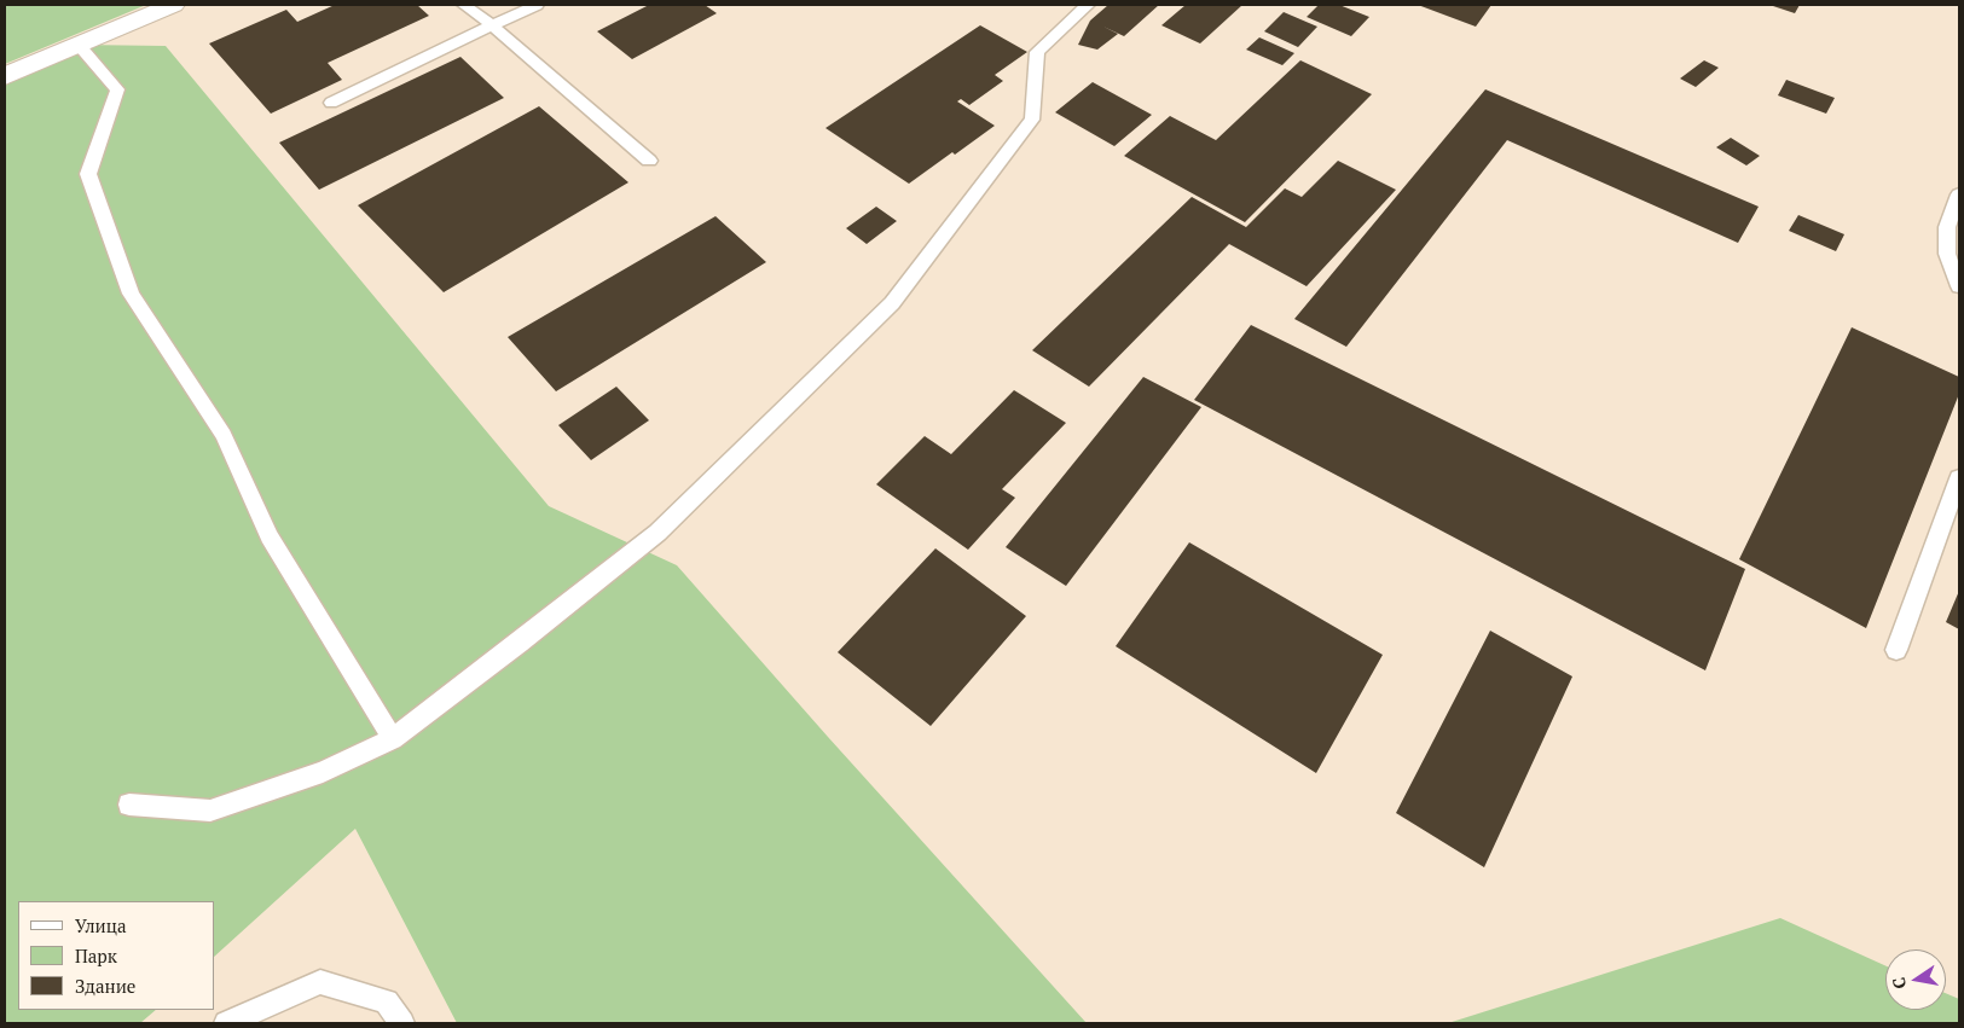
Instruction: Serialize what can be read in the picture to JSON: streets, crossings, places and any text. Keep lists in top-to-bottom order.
{
  "legend": ["Улица", "Парк", "Здание"],
  "north": "left"
}
